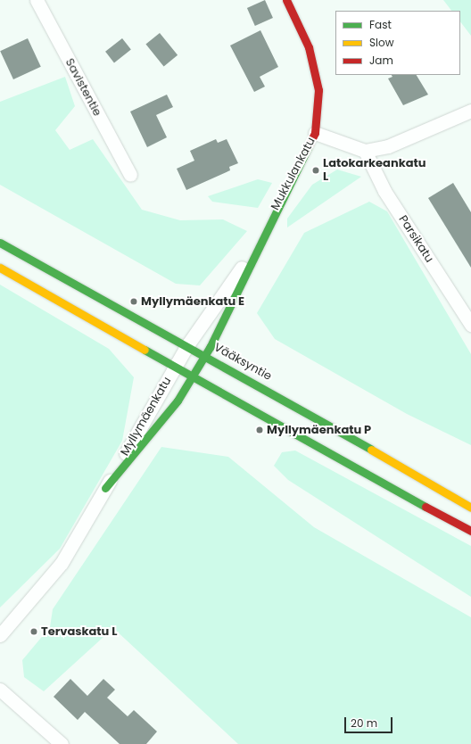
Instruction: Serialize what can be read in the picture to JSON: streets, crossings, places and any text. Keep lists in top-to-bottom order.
{
  "streets": {
    "main road": ["Mukkulankatu", "Vääksyntie", "Myllymäenkatu"],
    "street": ["Savistentie", "Parsikatu"]
  },
  "crossings": [
    ["Mukkulankatu", "Vääksyntie"],
    ["Mukkulankatu", "Myllymäenkatu"],
    ["Vääksyntie", "Myllymäenkatu"]
  ],
  "places": [
    "Latokarkeankatu L",
    "Myllymäenkatu E",
    "Myllymäenkatu P",
    "Tervaskatu L"
  ],
  "legend": ["Fast", "Slow", "Jam"],
  "scale_bar": "20 m"
}
